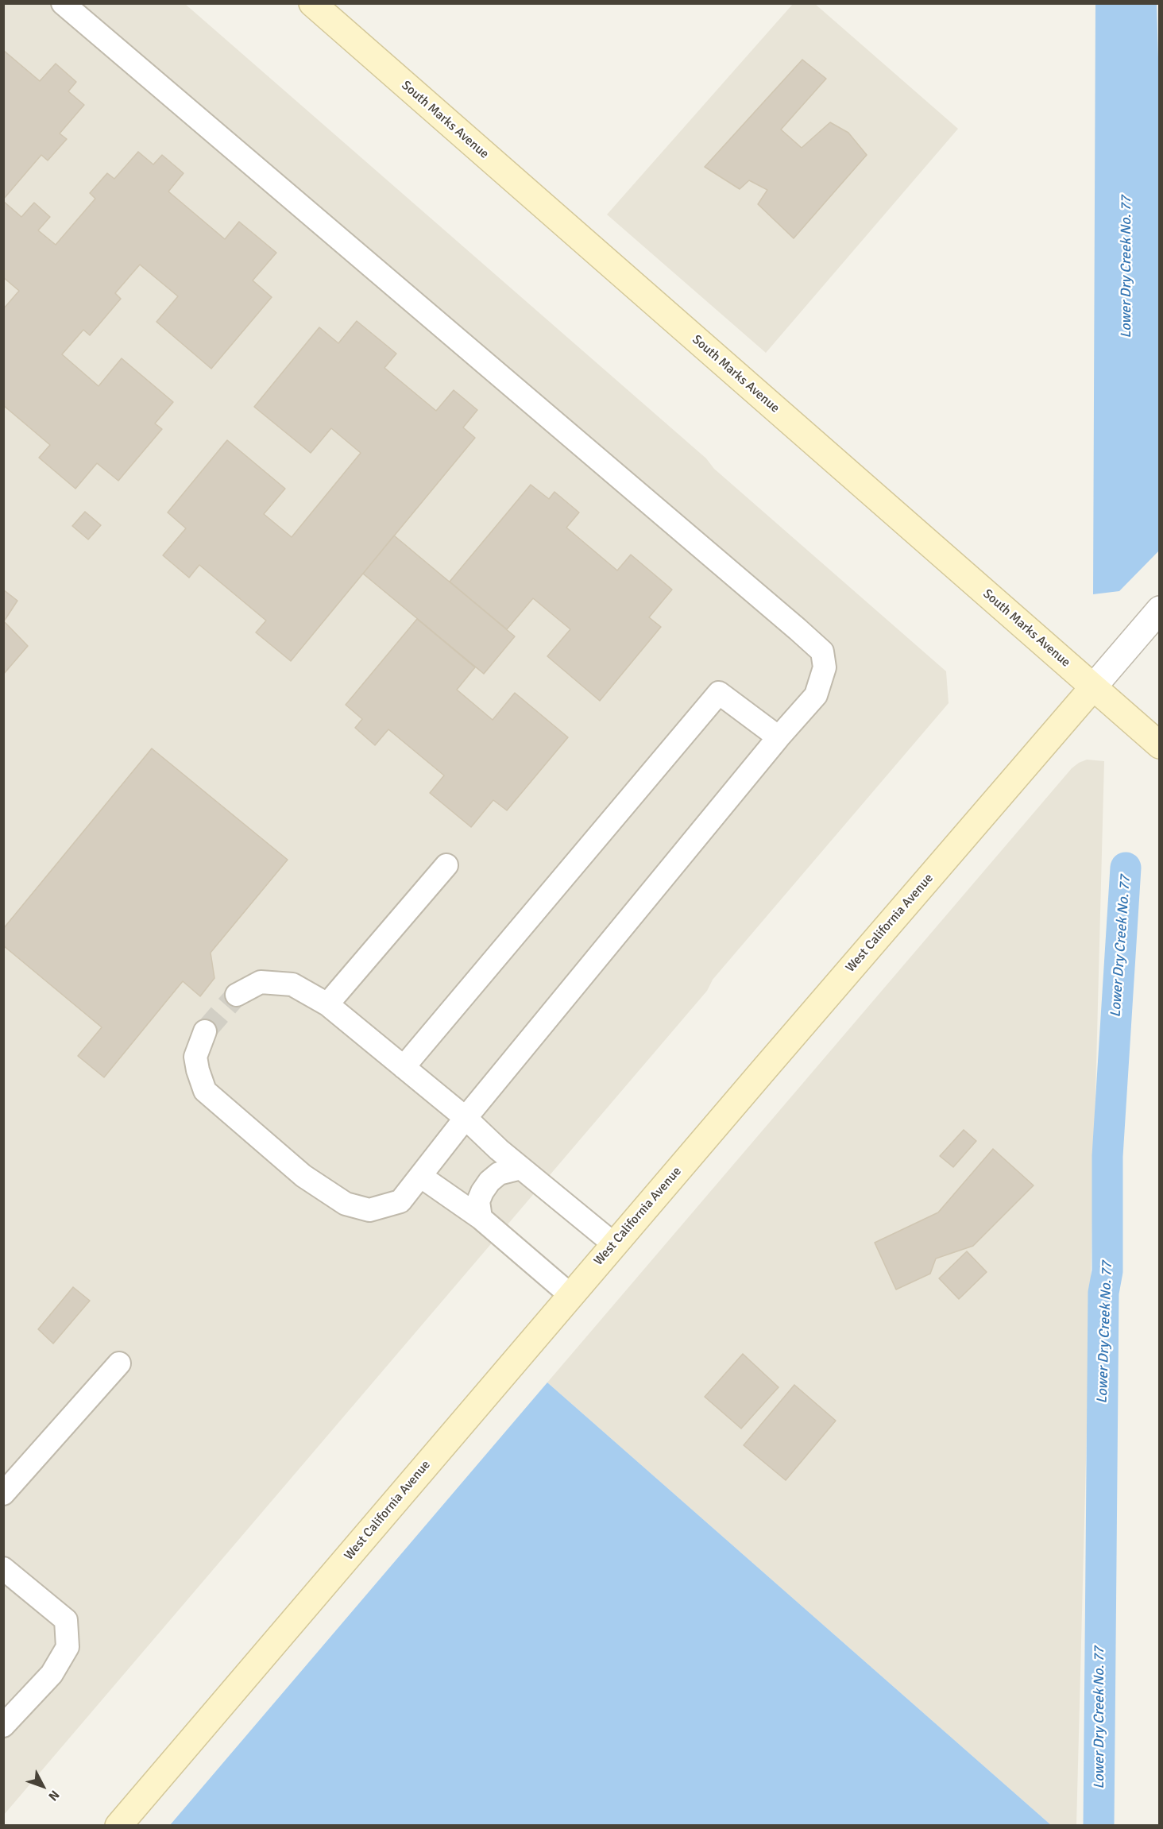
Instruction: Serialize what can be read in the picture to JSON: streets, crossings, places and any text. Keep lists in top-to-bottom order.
{
  "streets": {
    "main road": ["South Marks Avenue", "West California Avenue"]
  },
  "crossings": [
    ["South Marks Avenue", "West California Avenue"]
  ],
  "water": ["Lower Dry Creek No. 77"],
  "north": "bottom right"
}
